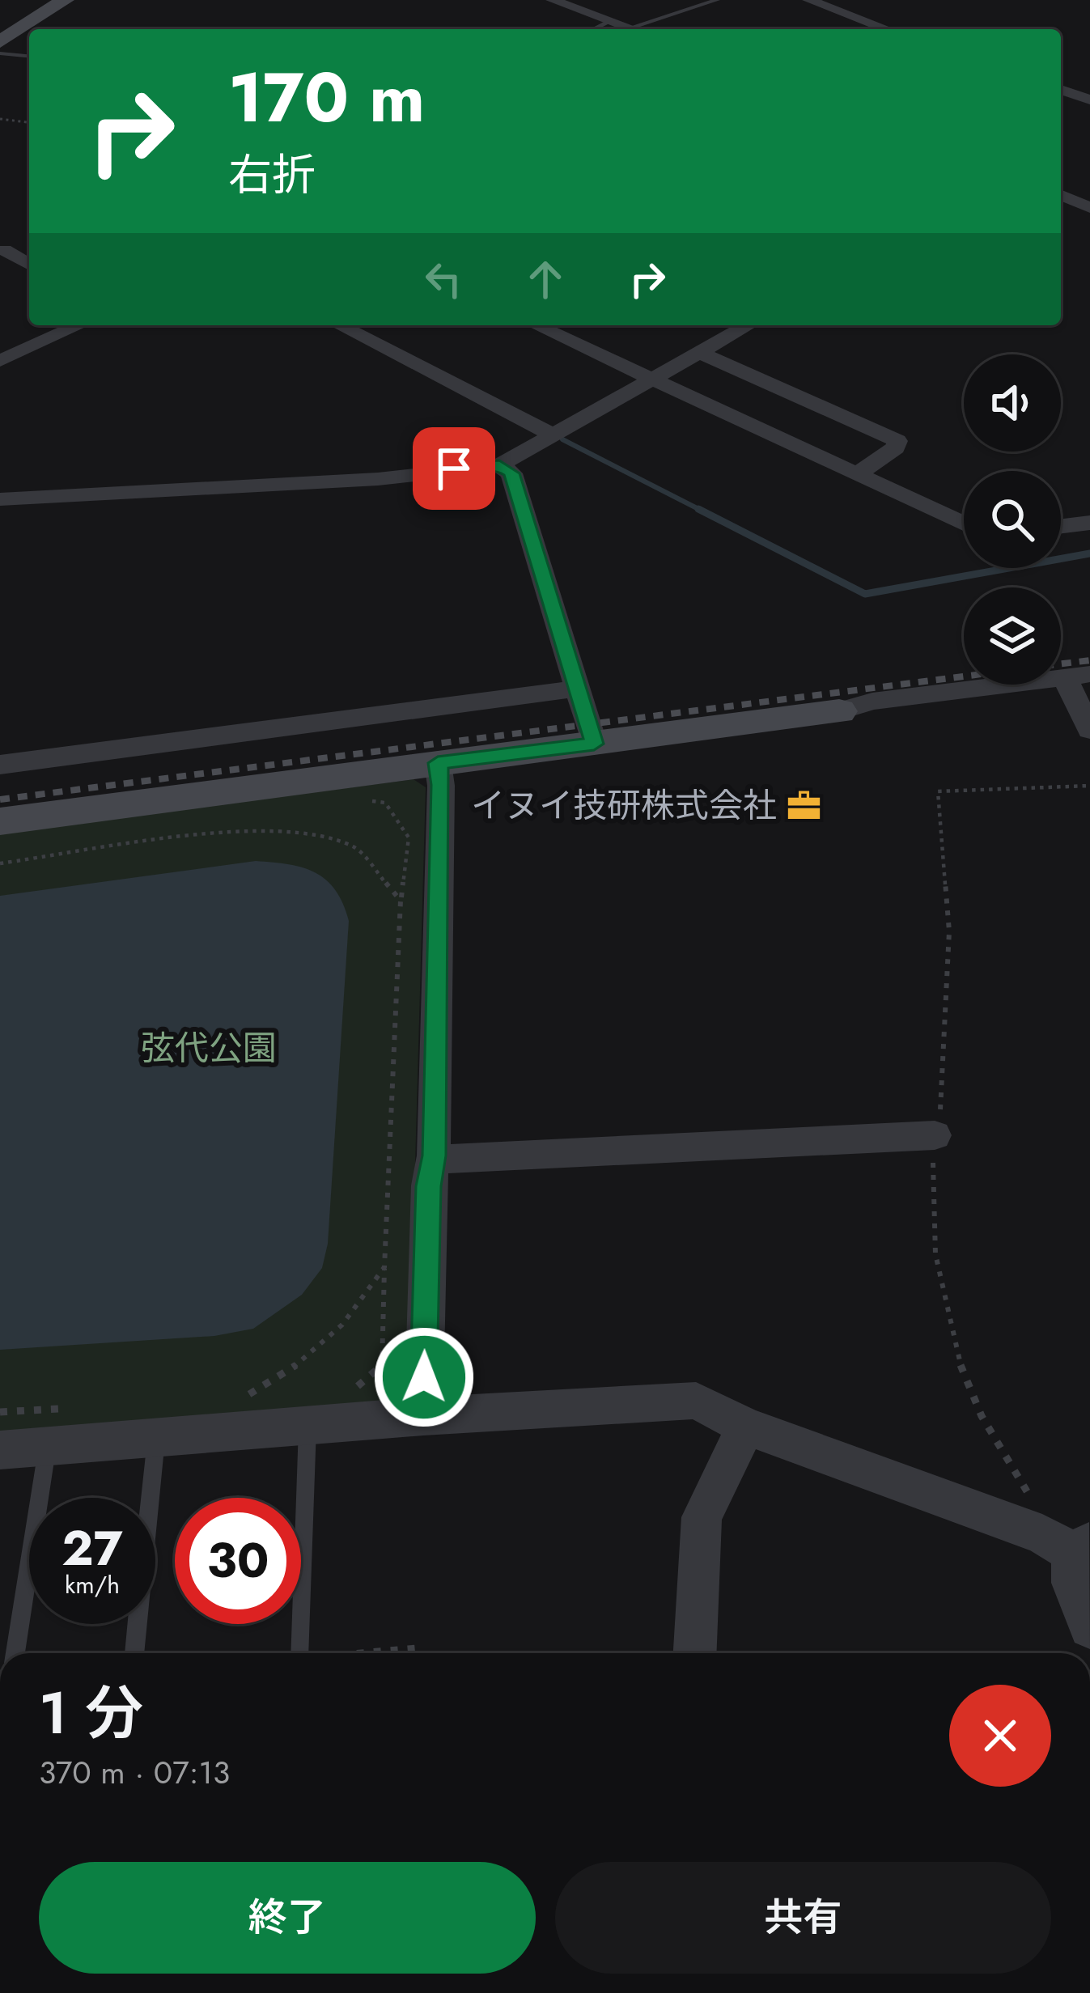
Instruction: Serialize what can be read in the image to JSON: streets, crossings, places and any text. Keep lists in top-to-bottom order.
{
  "parks": ["弦代公園"],
  "places": {
    "office": ["イヌイ技研株式会社"]
  },
  "page": {
    "turn": ["170 m", "右折"],
    "speed": "27 km/h",
    "limit": "30",
    "heading": ["1 分", "370 m · 07:13"],
    "buttons": ["終了", "共有"]
  }
}
